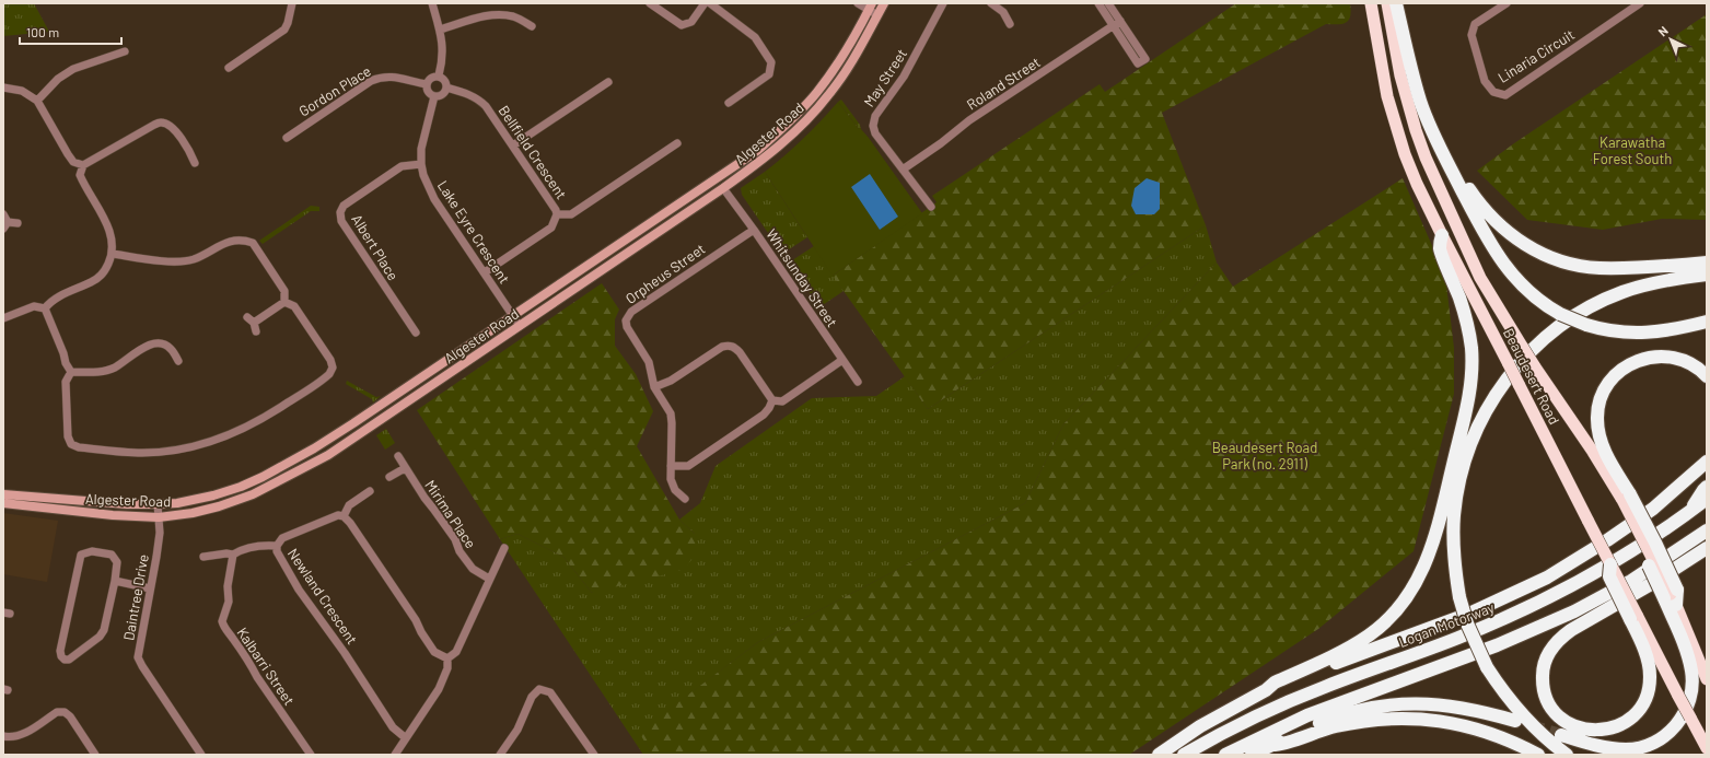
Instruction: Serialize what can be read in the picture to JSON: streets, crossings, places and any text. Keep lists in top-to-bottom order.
{
  "streets": {
    "highway": ["Beaudesert Road", "Logan Motorway"],
    "main road": ["Algester Road"],
    "street": [
      "Linaria Circuit",
      "May Street",
      "Roland Street",
      "Gordon Place",
      "Bellfield Crescent",
      "Lake Eyre Crescent",
      "Albert Place",
      "Orpheus Street",
      "Whitsunday Street",
      "Mirima Place",
      "Newland Crescent",
      "Daintree Drive",
      "Kalbarri Street"
    ]
  },
  "crossings": [
    ["May Street", "Roland Street"],
    ["Gordon Place", "Bellfield Crescent"],
    ["Gordon Place", "Lake Eyre Crescent"],
    ["Algester Road", "Lake Eyre Crescent"],
    ["Algester Road", "Whitsunday Street"],
    ["Algester Road", "Daintree Drive"],
    ["Bellfield Crescent", "Lake Eyre Crescent"],
    ["Lake Eyre Crescent", "Albert Place"],
    ["Orpheus Street", "Whitsunday Street"]
  ],
  "parks": ["Karawatha Forest South", "Beaudesert Road Park (no. 2911)"],
  "scale_bar": "100 m",
  "north": "top left"
}
